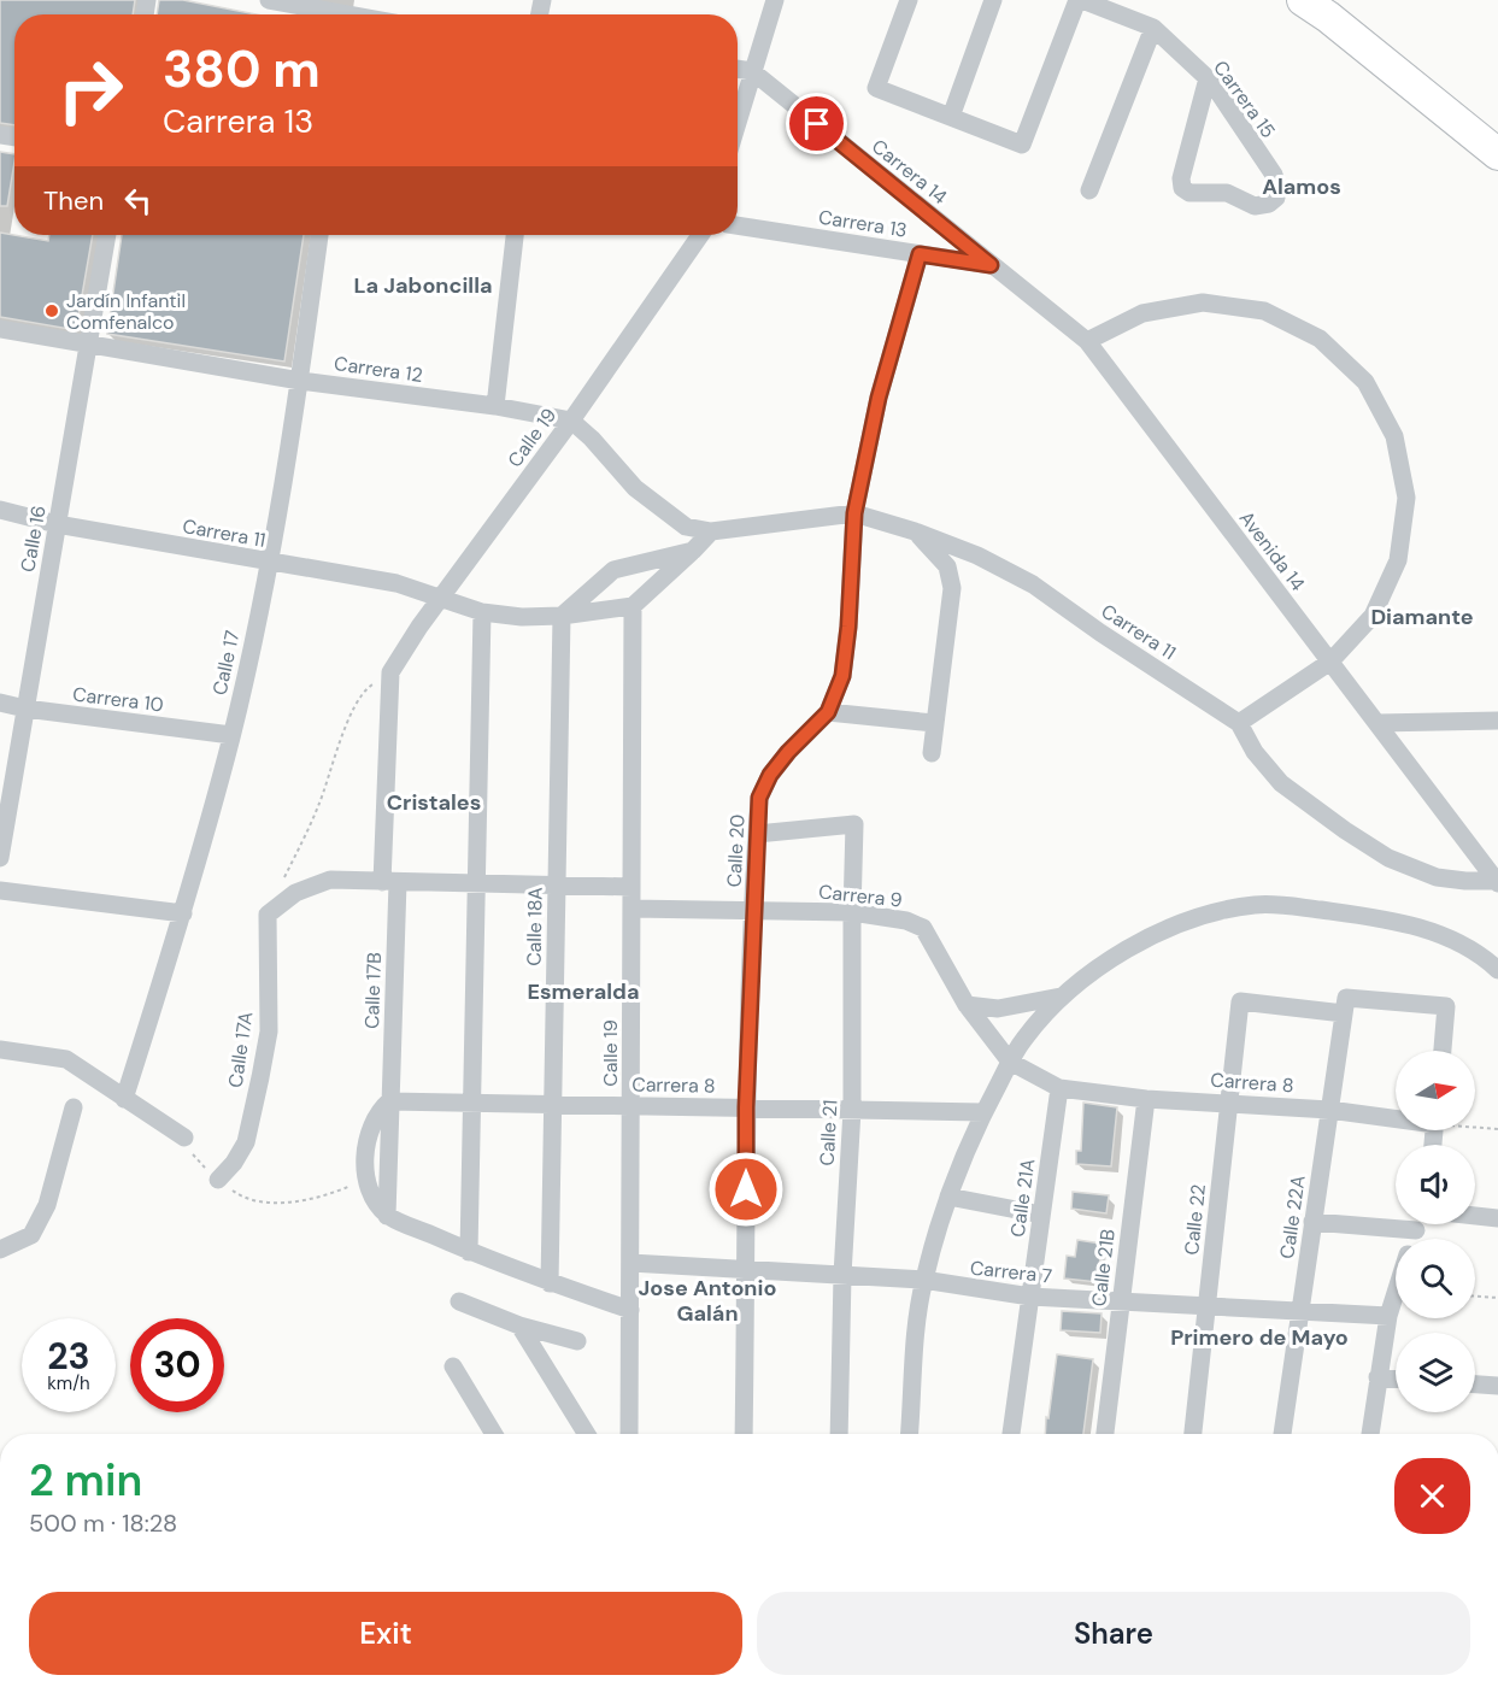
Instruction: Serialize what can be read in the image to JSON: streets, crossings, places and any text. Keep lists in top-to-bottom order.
{
  "streets": {
    "street": [
      "Carrera 15",
      "Carrera 14",
      "Carrera 13",
      "Carrera 12",
      "Calle 19",
      "Carrera 11",
      "Calle 16",
      "Avenida 14",
      "Calle 17",
      "Carrera 10",
      "Calle 20",
      "Carrera 9",
      "Calle 18A",
      "Calle 17B",
      "Calle 17A",
      "Carrera 8",
      "Calle 21",
      "Calle 21A",
      "Calle 22A",
      "Calle 22",
      "Calle 21B",
      "Carrera 7"
    ]
  },
  "crossings": [
    ["Carrera 14", "Carrera 13"],
    ["Carrera 14", "Avenida 14"],
    ["Carrera 13", "Avenida 14"],
    ["Carrera 13", "Calle 20"],
    ["Carrera 12", "Calle 19"],
    ["Carrera 12", "Calle 16"],
    ["Carrera 12", "Calle 17"],
    ["Calle 19", "Carrera 11"],
    ["Calle 19", "Carrera 9"],
    ["Calle 19", "Calle 17B"],
    ["Calle 19", "Carrera 8"],
    ["Calle 19", "Carrera 7"],
    ["Carrera 11", "Calle 16"],
    ["Carrera 11", "Avenida 14"],
    ["Carrera 11", "Calle 17"],
    ["Carrera 11", "Calle 20"],
    ["Carrera 11", "Calle 18A"],
    ["Calle 16", "Carrera 10"],
    ["Calle 17", "Carrera 10"],
    ["Calle 20", "Carrera 9"],
    ["Calle 20", "Carrera 8"],
    ["Calle 20", "Calle 21"],
    ["Calle 20", "Carrera 7"],
    ["Carrera 9", "Carrera 8"],
    ["Carrera 9", "Calle 21"],
    ["Calle 18A", "Carrera 8"],
    ["Calle 17B", "Calle 17A"],
    ["Calle 17B", "Carrera 8"],
    ["Carrera 8", "Calle 21"],
    ["Carrera 8", "Calle 21A"],
    ["Carrera 8", "Calle 22A"],
    ["Carrera 8", "Calle 22"],
    ["Carrera 8", "Calle 21B"],
    ["Calle 21", "Carrera 7"],
    ["Calle 21A", "Carrera 7"],
    ["Calle 22A", "Calle 22"],
    ["Calle 22A", "Carrera 7"],
    ["Calle 22", "Carrera 7"],
    ["Calle 21B", "Carrera 7"]
  ],
  "districts": [
    "Alamos",
    "La Jaboncilla",
    "Diamante",
    "Cristales",
    "Esmeralda",
    "Jose Antonio Galán",
    "Primero de Mayo"
  ],
  "places": ["Jardín Infantil Comfenalco"],
  "north": "right",
  "page": {
    "turn": ["380 m", "Carrera 13"],
    "then": "Then",
    "speed": "23 km/h",
    "limit": "30",
    "heading": ["2 min", "500 m · 18:28"],
    "buttons": ["Exit", "Share"]
  }
}
